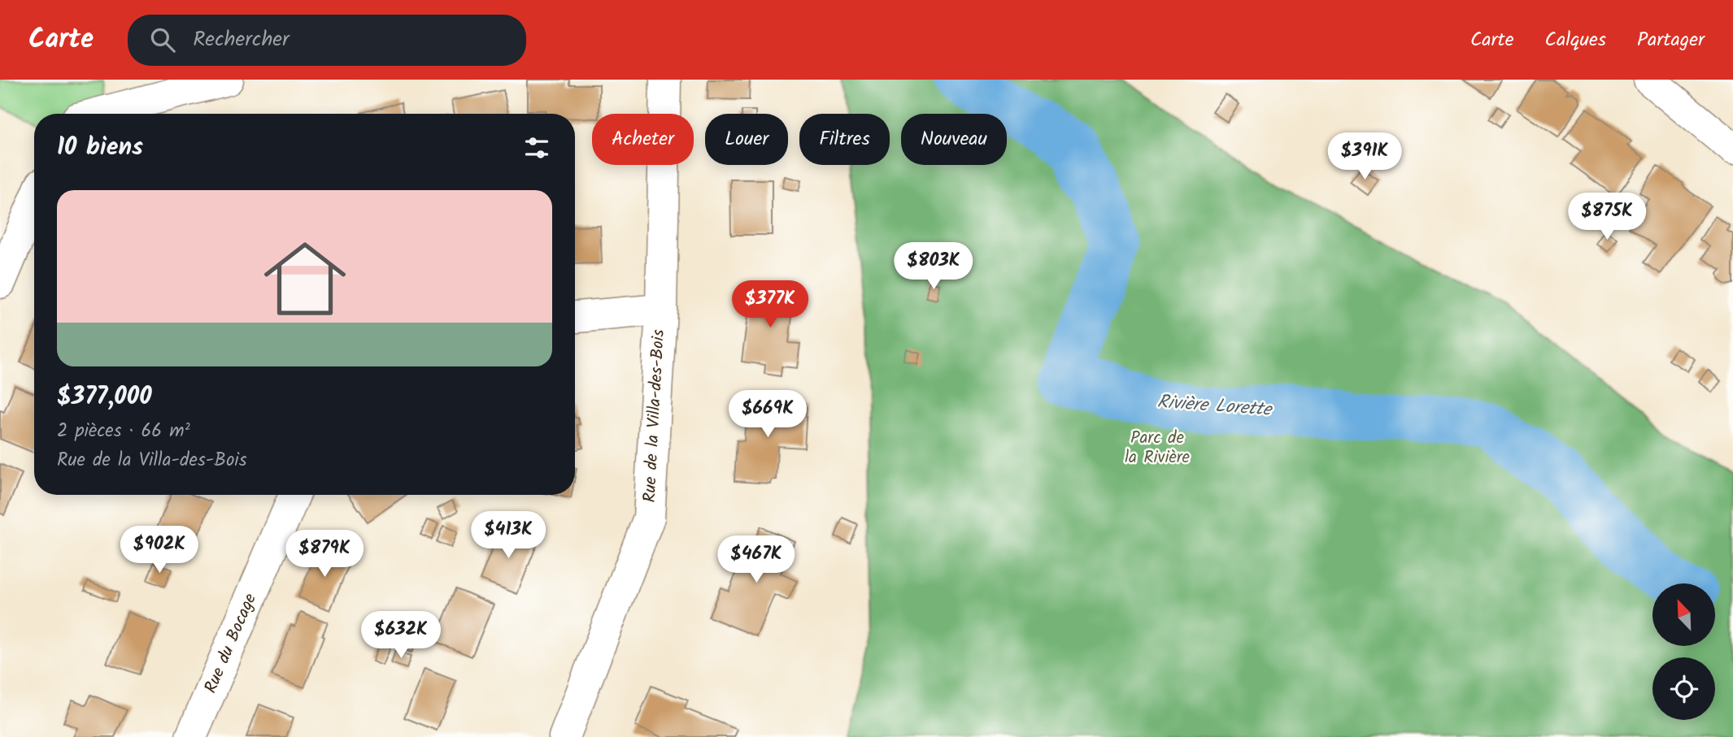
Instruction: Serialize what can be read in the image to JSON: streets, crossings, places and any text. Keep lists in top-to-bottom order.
{
  "streets": {
    "street": ["Rue de la Villa-des-Bois", "Rue du Bocage"]
  },
  "water": ["Rivière Lorette"],
  "parks": ["Parc de la Rivière"],
  "north": "top left",
  "page": {
    "header": "Carte",
    "search": "Rechercher",
    "nav": ["Carte", "Calques", "Partager"],
    "chip": [
      "Acheter",
      "Louer",
      "Filtres",
      "Nouveau"
    ],
    "heading": "10 biens",
    "price": [
      "$391K",
      "$875K",
      "$803K",
      "$377K",
      "$669K",
      "$413K",
      "$902K",
      "$879K",
      "$467K",
      "$632K"
    ],
    "list": [
      {
        "name": "$377,000",
        "note": "2 pièces · 66 m² · Rue de la Villa-des-Bois"
      }
    ]
  }
}
